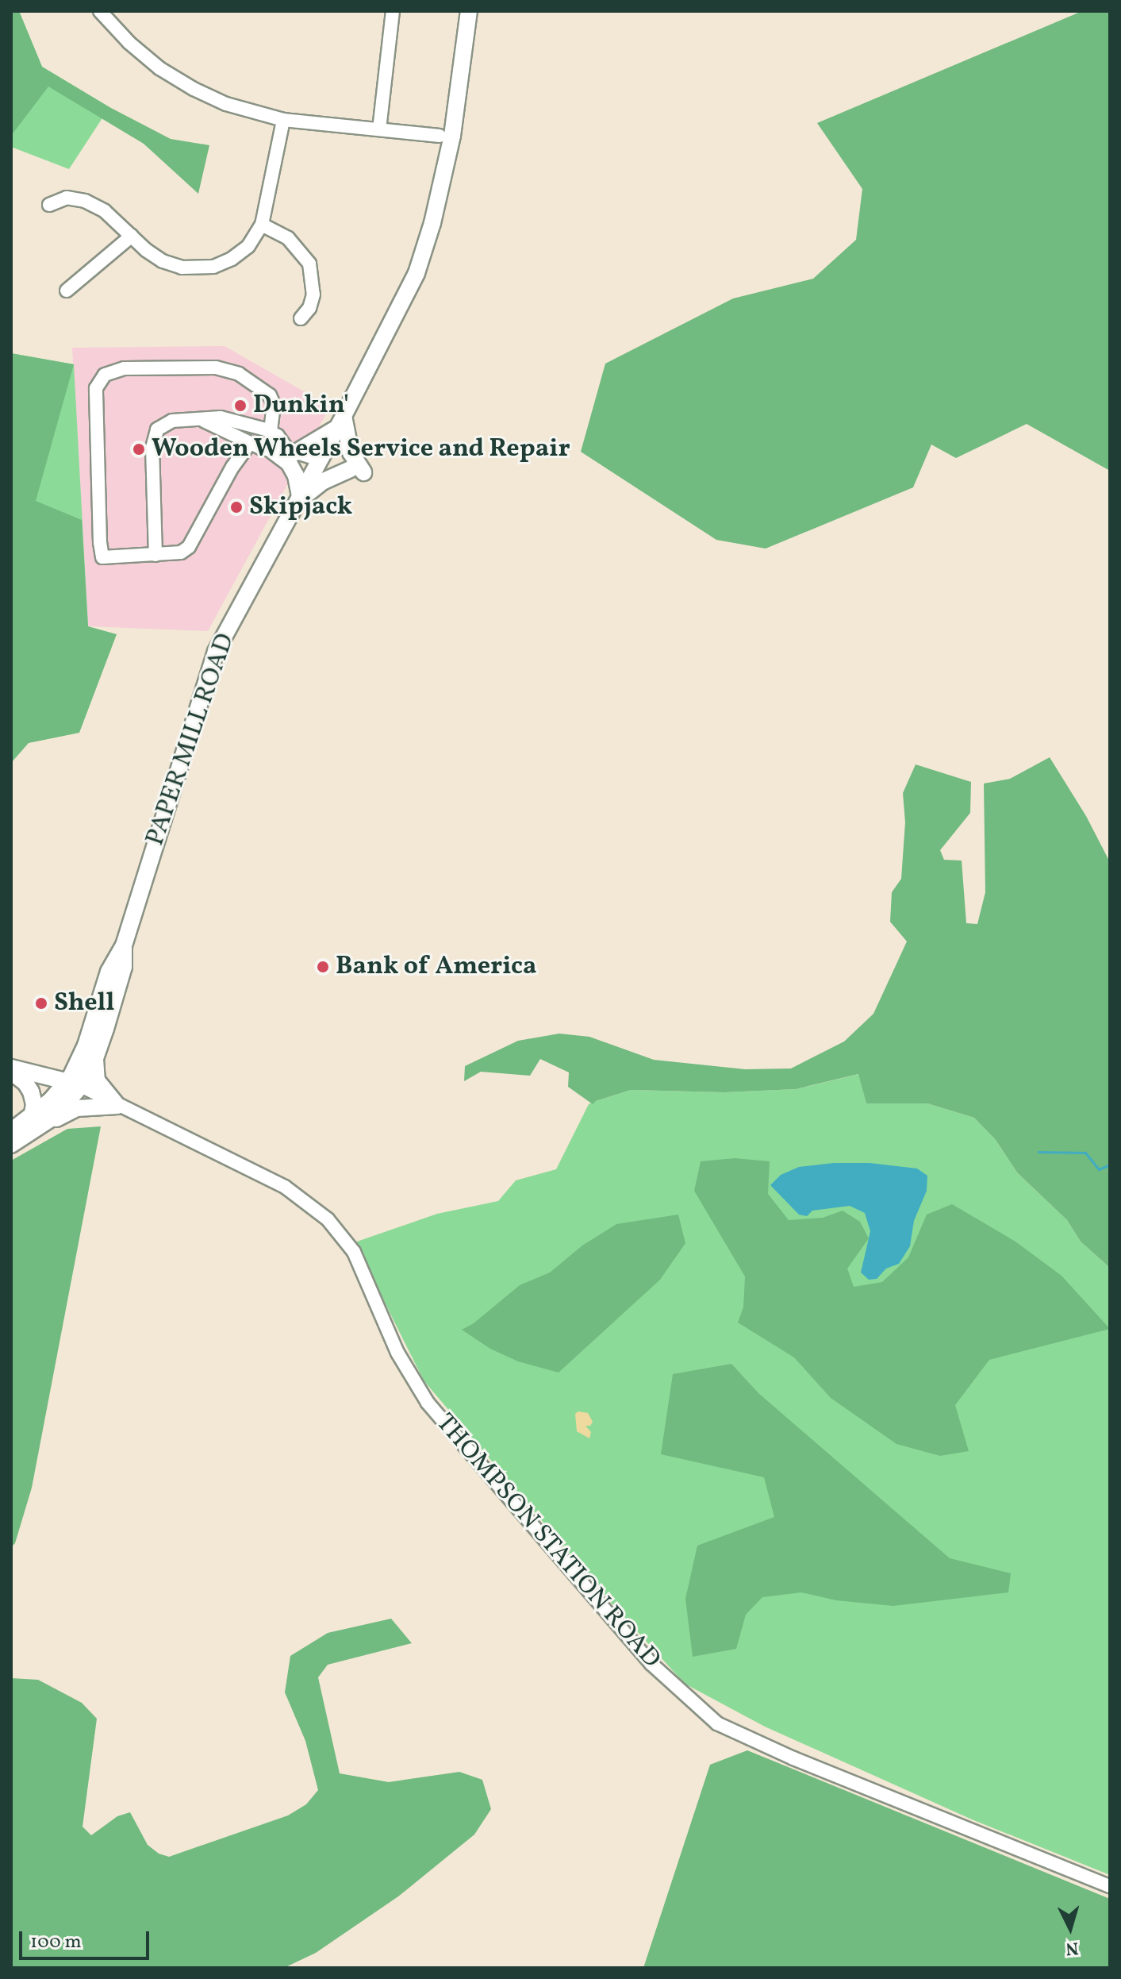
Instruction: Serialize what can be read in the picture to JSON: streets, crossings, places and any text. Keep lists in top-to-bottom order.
{
  "streets": {
    "main road": ["PAPER MILL ROAD"],
    "street": ["THOMPSON STATION ROAD"]
  },
  "crossings": [
    ["PAPER MILL ROAD", "THOMPSON STATION ROAD"]
  ],
  "places": [
    "Dunkin'",
    "Wooden Wheels Service and Repair",
    "Skipjack",
    "Bank of America",
    "Shell"
  ],
  "scale_bar": "100 m",
  "north": "bottom"
}
